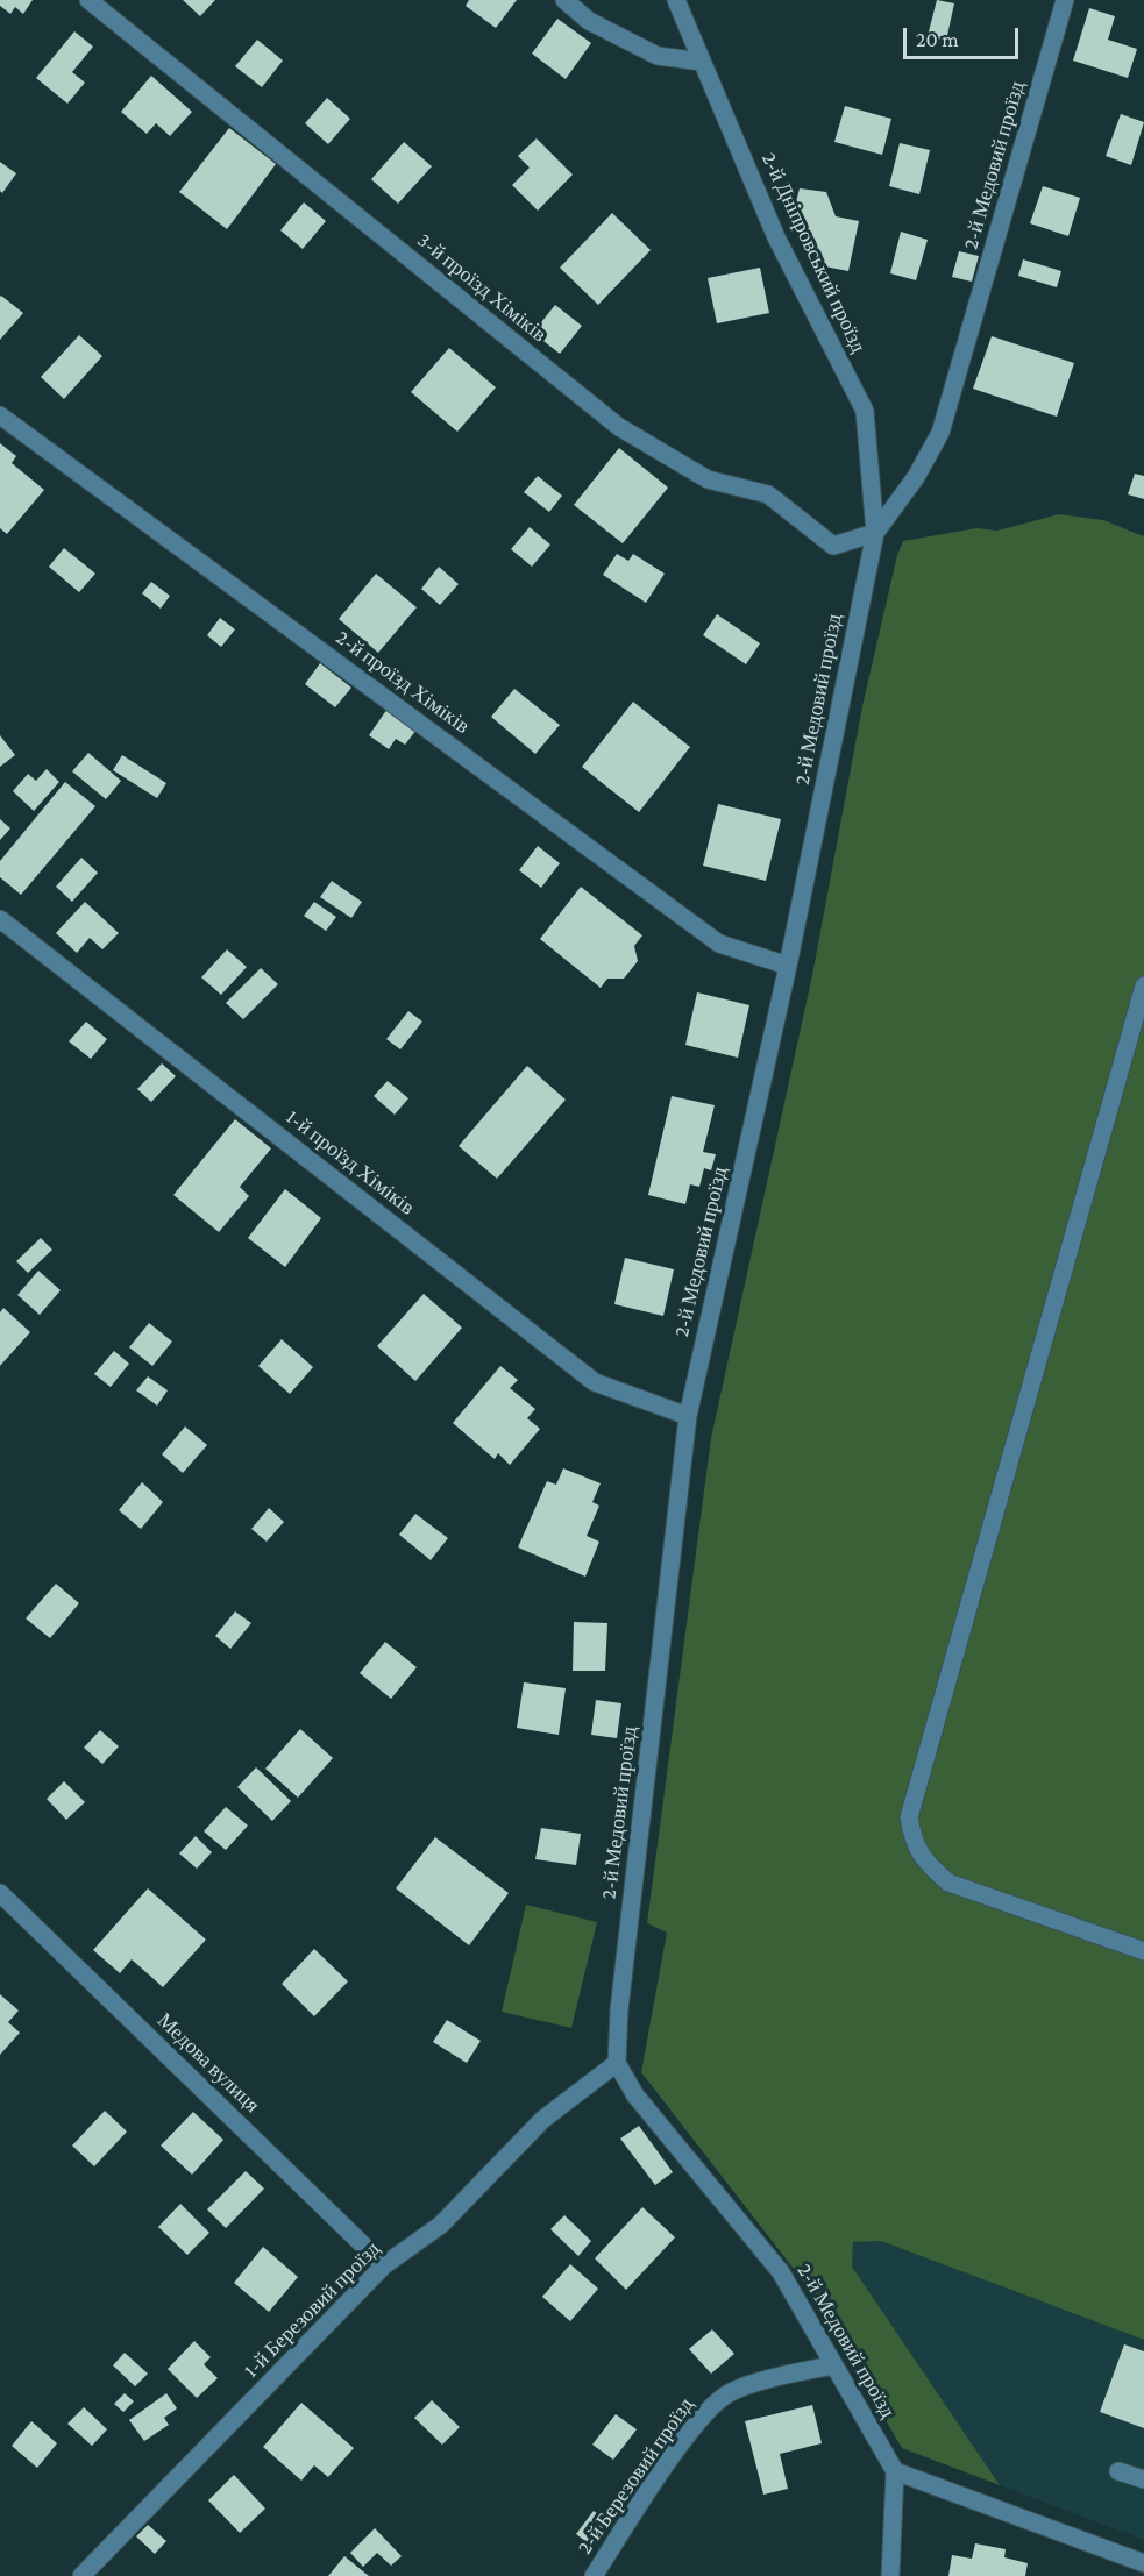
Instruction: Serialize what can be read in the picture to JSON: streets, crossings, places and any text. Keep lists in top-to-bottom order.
{
  "streets": {
    "street": [
      "2-й Медовий проїзд",
      "2-й Дніпровський проїзд",
      "3-й проїзд Хіміків",
      "2-й проїзд Хіміків",
      "1-й проїзд Хіміків",
      "Медова вулиця",
      "1-й Березовий проїзд",
      "2-й Березовий проїзд"
    ]
  },
  "crossings": [
    ["2-й Медовий проїзд", "2-й Дніпровський проїзд"],
    ["2-й Медовий проїзд", "3-й проїзд Хіміків"],
    ["2-й Медовий проїзд", "2-й проїзд Хіміків"],
    ["2-й Медовий проїзд", "1-й проїзд Хіміків"],
    ["2-й Медовий проїзд", "1-й Березовий проїзд"],
    ["2-й Медовий проїзд", "2-й Березовий проїзд"],
    ["2-й Дніпровський проїзд", "3-й проїзд Хіміків"],
    ["Медова вулиця", "1-й Березовий проїзд"]
  ],
  "scale_bar": "20 m"
}
